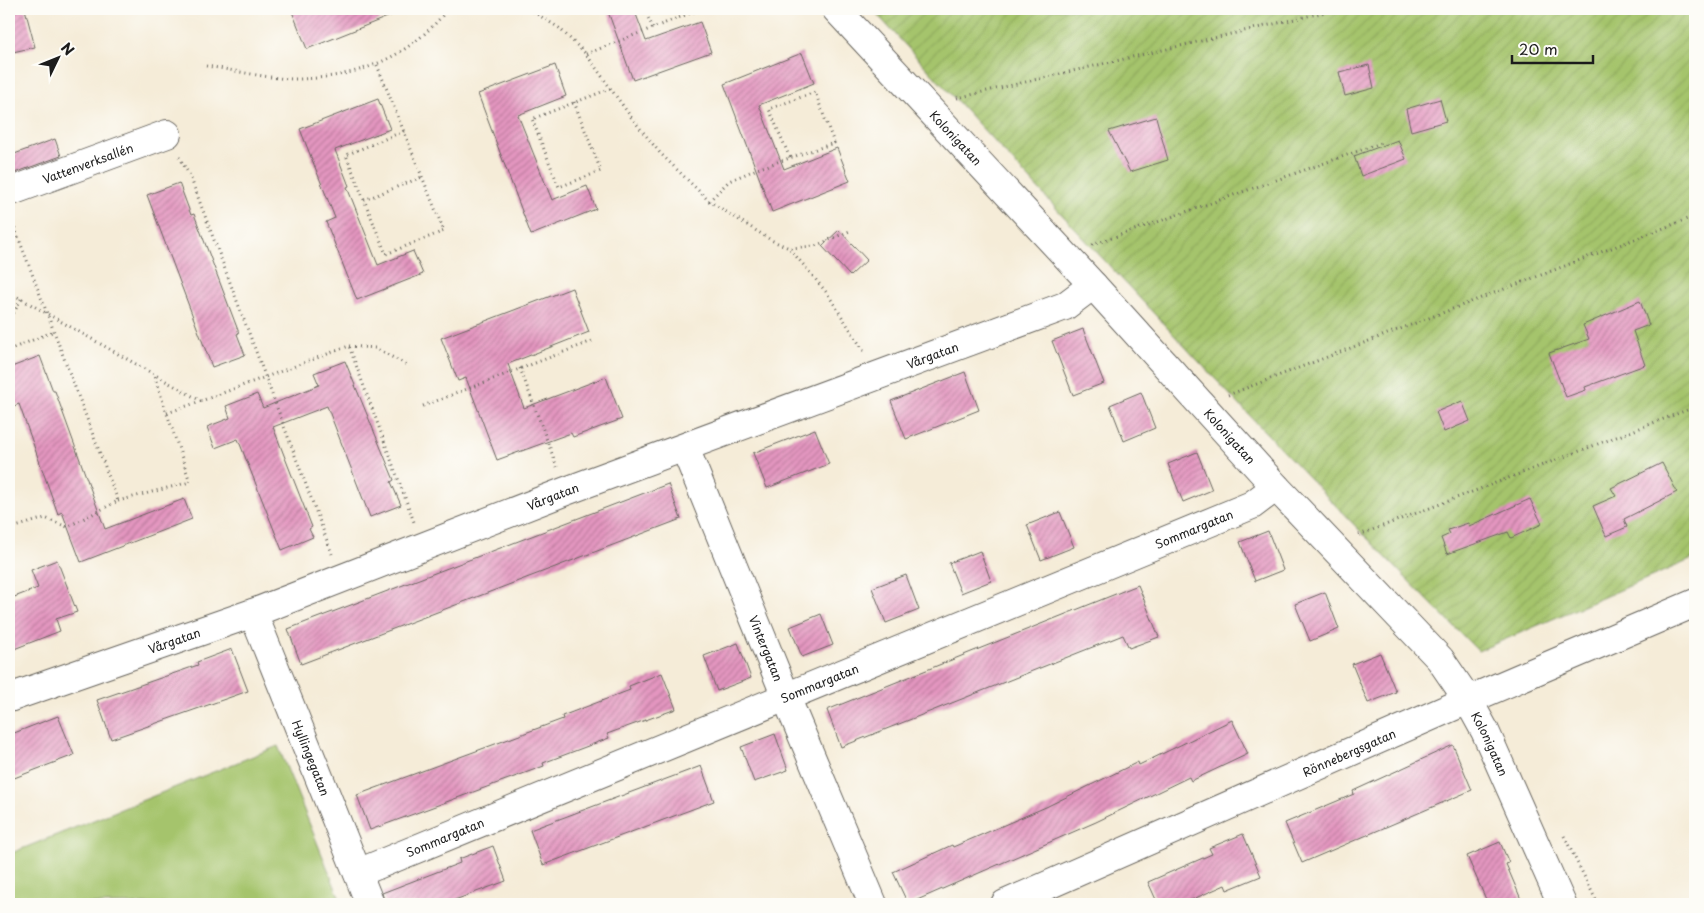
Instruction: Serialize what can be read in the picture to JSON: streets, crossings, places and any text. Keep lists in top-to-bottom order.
{
  "streets": {
    "street": [
      "Kolonigatan",
      "Vattenverksallén",
      "Vårgatan",
      "Sommargatan",
      "Vintergatan",
      "Rönnebergsgatan",
      "Hyllingegatan"
    ]
  },
  "crossings": [
    ["Kolonigatan", "Vårgatan"],
    ["Kolonigatan", "Sommargatan"],
    ["Kolonigatan", "Rönnebergsgatan"],
    ["Vårgatan", "Vintergatan"],
    ["Vårgatan", "Hyllingegatan"],
    ["Sommargatan", "Vintergatan"],
    ["Sommargatan", "Hyllingegatan"]
  ],
  "scale_bar": "20 m",
  "north": "top right"
}
